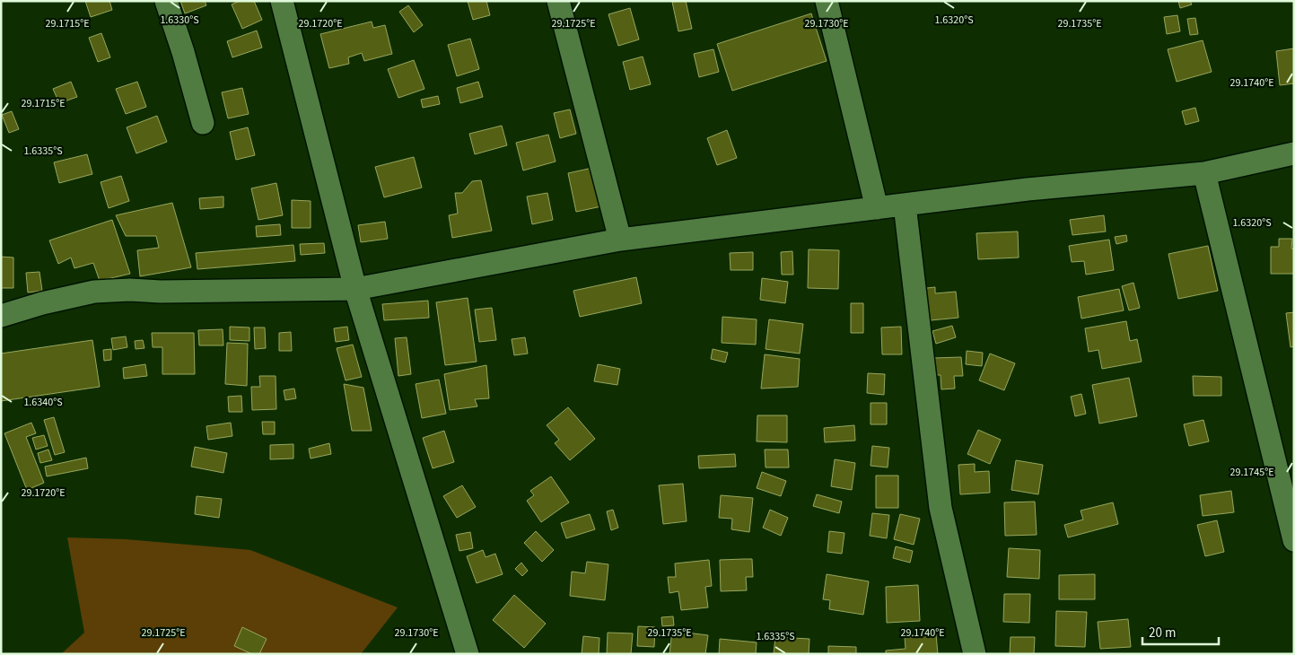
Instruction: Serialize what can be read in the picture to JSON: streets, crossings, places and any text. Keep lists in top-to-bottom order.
{
  "scale_bar": "20 m",
  "coordinates": [
    "1.6330°S",
    "1.6320°S",
    "29.1715°E",
    "29.1720°E",
    "29.1725°E",
    "29.1730°E",
    "29.1735°E",
    "29.1740°E",
    "1.6335°S",
    "1.6340°S",
    "29.1745°E"
  ]
}
